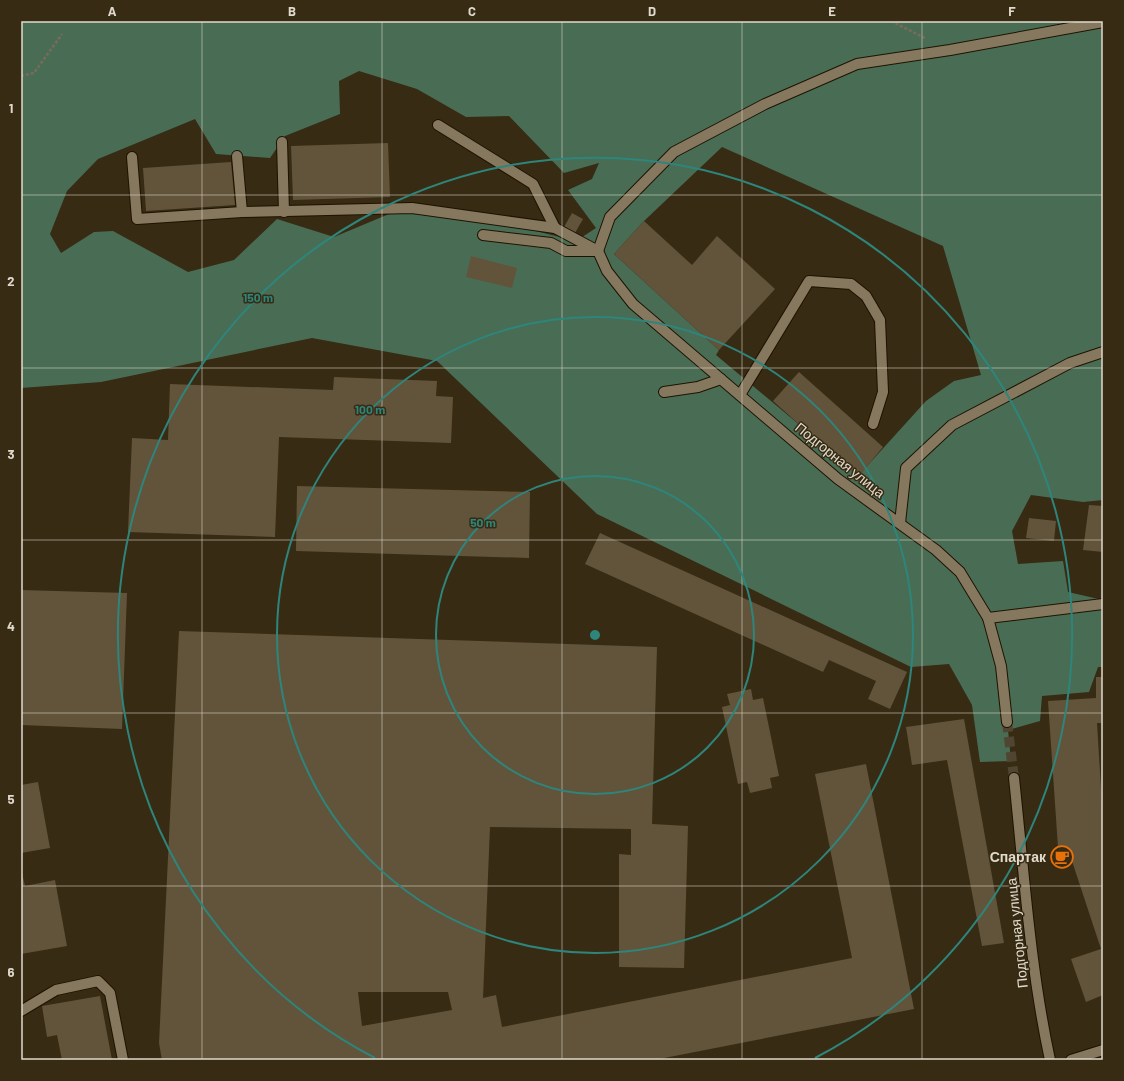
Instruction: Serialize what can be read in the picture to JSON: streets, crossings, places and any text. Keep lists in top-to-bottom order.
{
  "streets": {
    "street": ["Подгорная улица"]
  },
  "places": {
    "cafe": ["Спартак"]
  },
  "grid": {
    "columns": [
      "A",
      "B",
      "C",
      "D",
      "E",
      "F"
    ],
    "rows": [
      "1",
      "2",
      "3",
      "4",
      "5",
      "6"
    ]
  },
  "rings": ["150 m", "100 m", "50 m"]
}
